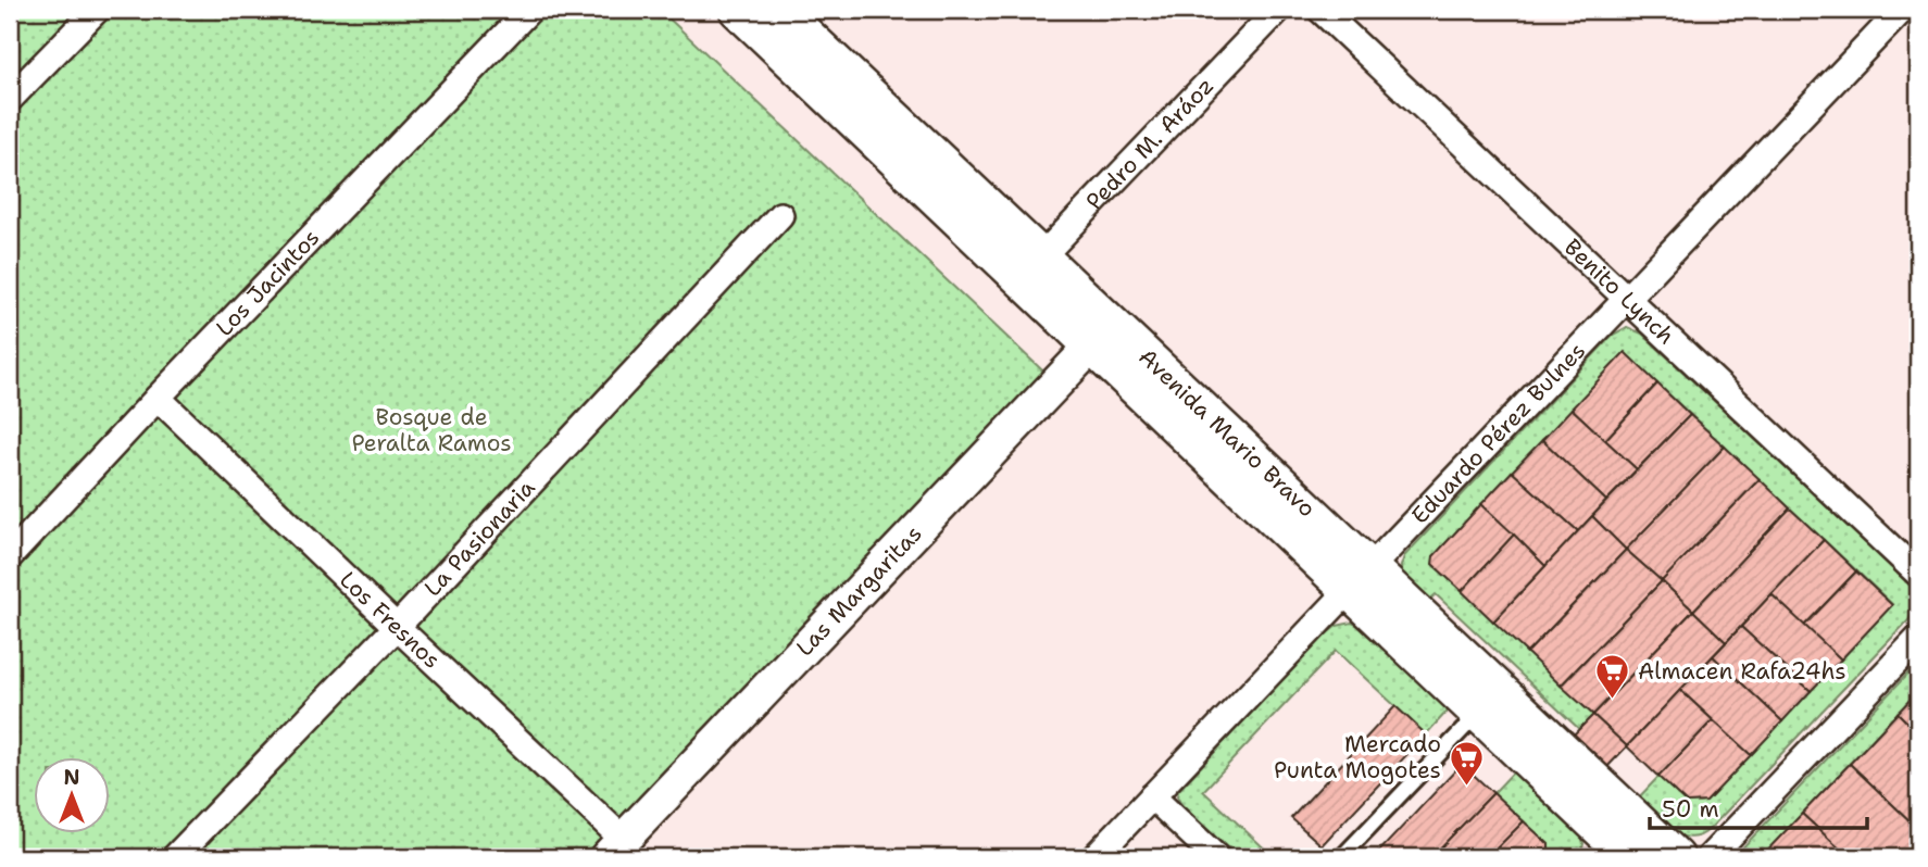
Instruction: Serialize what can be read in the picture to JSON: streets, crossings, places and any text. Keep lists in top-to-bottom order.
{
  "streets": {
    "main road": ["Avenida Mario Bravo"],
    "street": [
      "Pedro M. Aráoz",
      "Los Jacintos",
      "Benito Lynch",
      "Eduardo Pérez Bulnes",
      "La Pasionaria",
      "Las Margaritas",
      "Los Fresnos"
    ]
  },
  "crossings": [
    ["Pedro M. Aráoz", "Avenida Mario Bravo"],
    ["Los Jacintos", "Los Fresnos"],
    ["Benito Lynch", "Eduardo Pérez Bulnes"],
    ["Avenida Mario Bravo", "Eduardo Pérez Bulnes"],
    ["Avenida Mario Bravo", "Las Margaritas"],
    ["La Pasionaria", "Los Fresnos"],
    ["Las Margaritas", "Los Fresnos"]
  ],
  "parks": ["Bosque de Peralta Ramos"],
  "places": {
    "supermarket": ["Almacen Rafa24hs", "Mercado Punta Mogotes"]
  },
  "scale_bar": "50 m",
  "north": "top"
}
